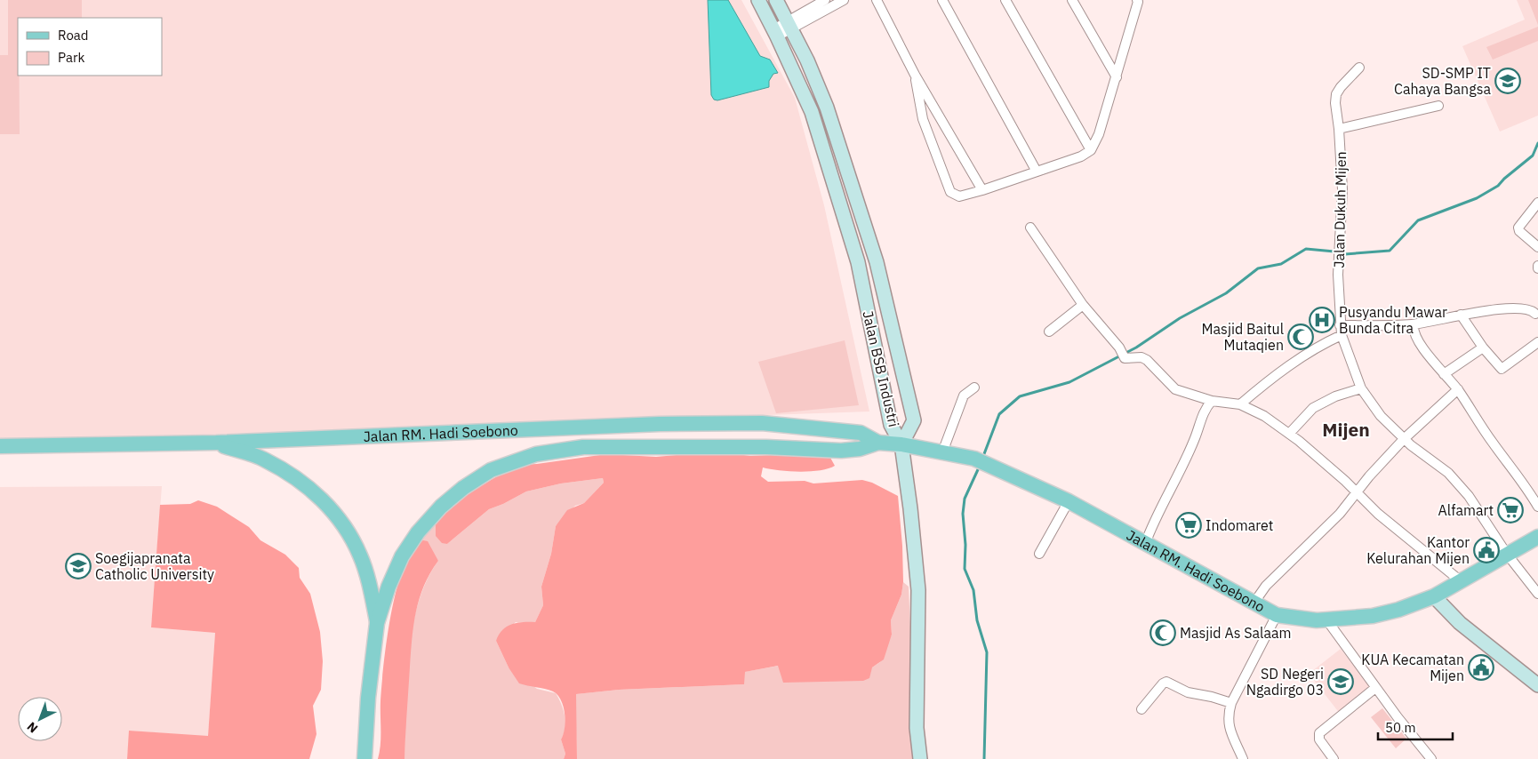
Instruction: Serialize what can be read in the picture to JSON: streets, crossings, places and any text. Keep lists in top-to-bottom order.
{
  "streets": {
    "main road": ["Jalan RM. Hadi Soebono"],
    "street": ["Jalan Dukuh Mijen", "Jalan BSB Industri"]
  },
  "crossings": [
    ["Jalan Dukuh Mijen", "Jalan RM. Hadi Soebono"],
    ["Jalan BSB Industri", "Jalan RM. Hadi Soebono"]
  ],
  "districts": ["Mijen"],
  "places": {
    "school or university": ["SD-SMP IT Cahaya Bangsa", "Soegijapranata Catholic University", "SD Negeri Ngadirgo 03"],
    "hospital": ["Pusyandu Mawar Bunda Citra"],
    "mosque": ["Masjid Baitul Mutaqien", "Masjid As Salaam"],
    "supermarket": ["Alfamart", "Indomaret"],
    "public building": ["Kantor Kelurahan Mijen", "KUA Kecamatan Mijen"]
  },
  "legend": ["Road", "Park"],
  "scale_bar": "50 m",
  "north": "bottom left"
}
